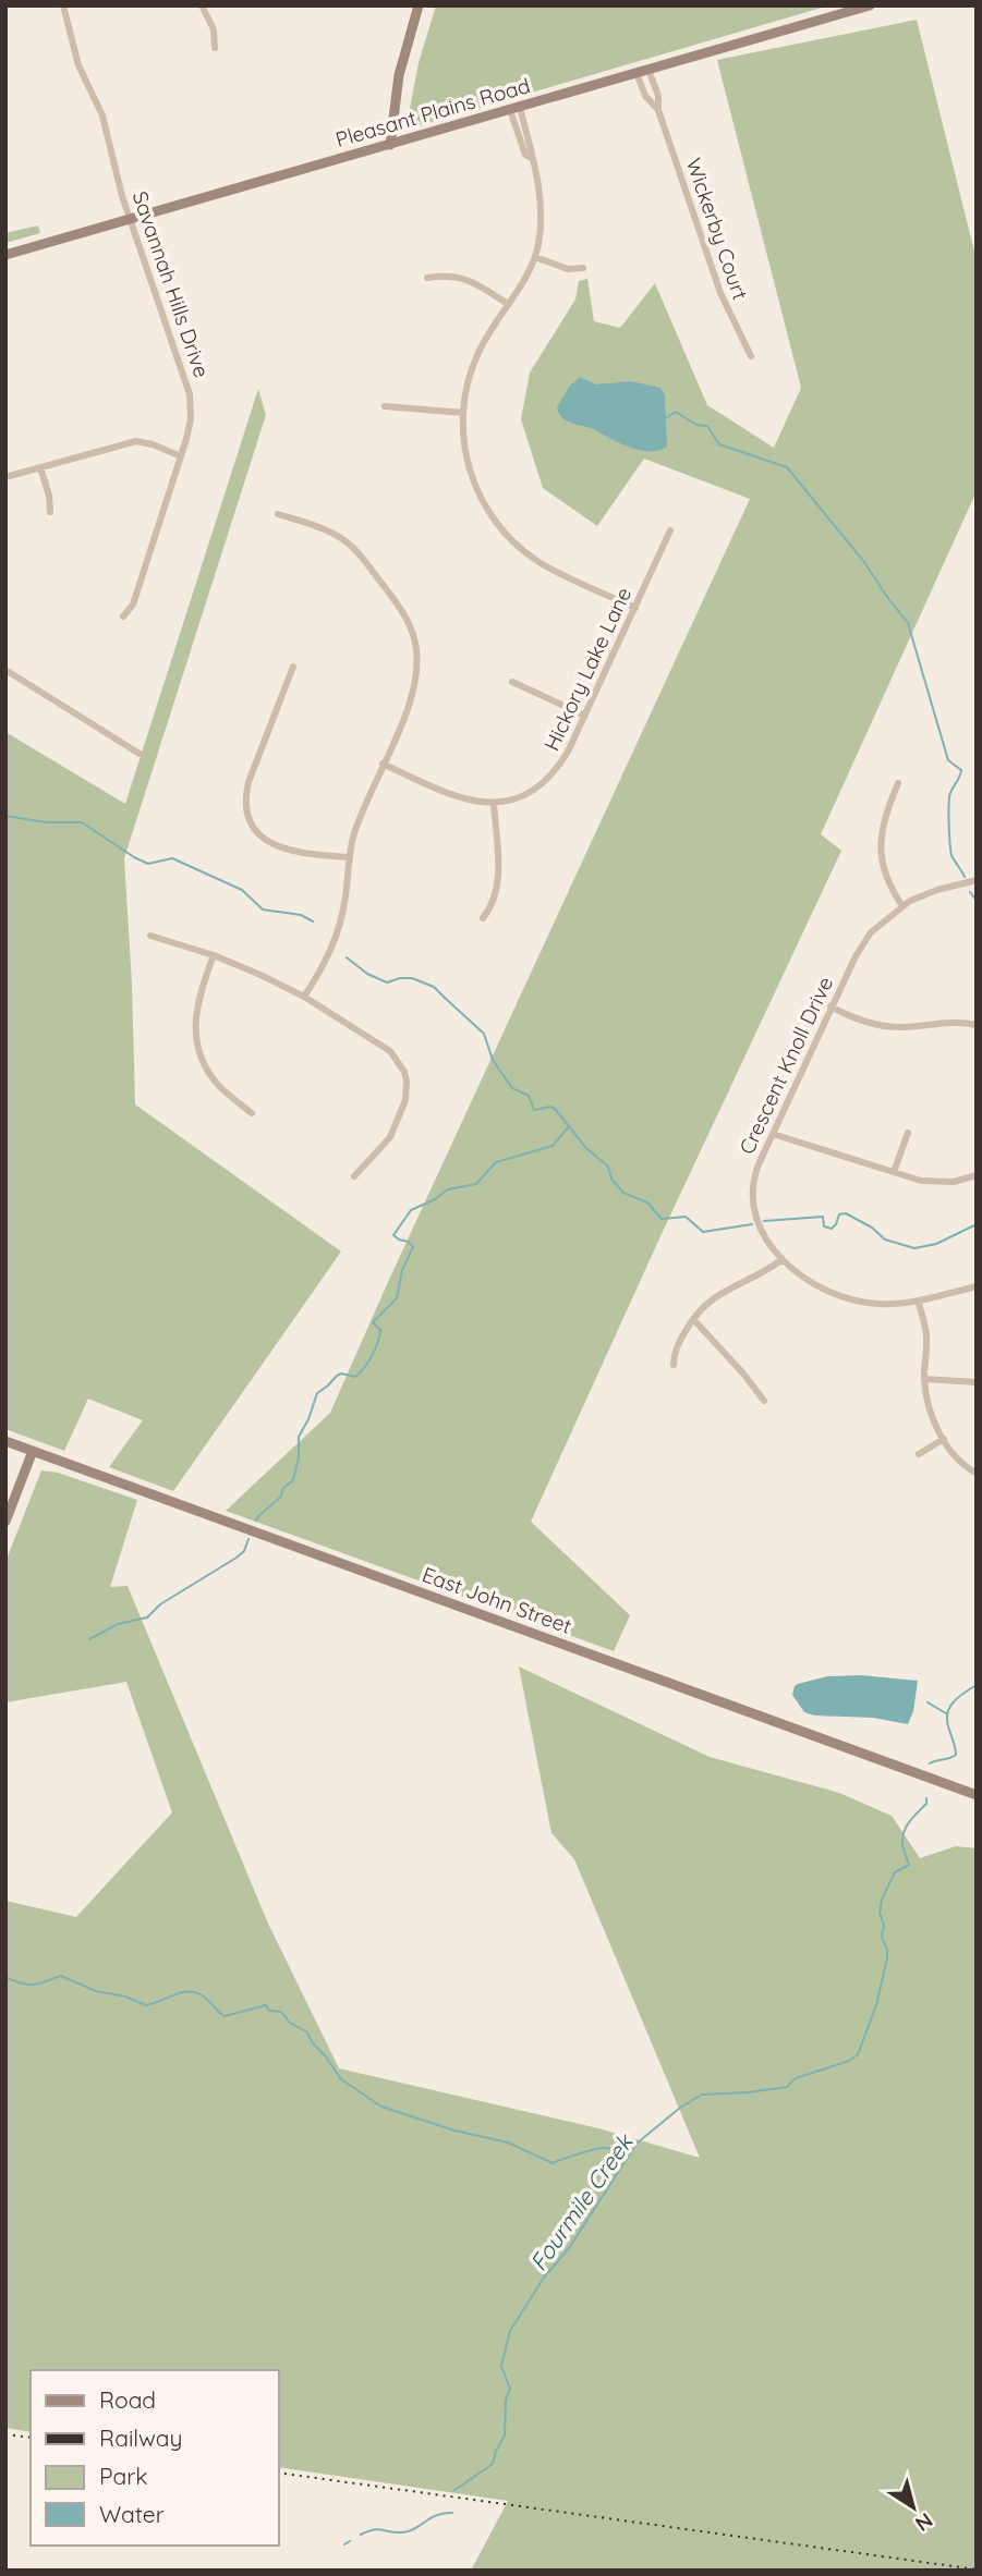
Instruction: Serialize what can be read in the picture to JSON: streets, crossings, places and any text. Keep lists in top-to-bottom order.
{
  "streets": {
    "street": [
      "Pleasant Plains Road",
      "Wickerby Court",
      "Savannah Hills Drive",
      "Hickory Lake Lane",
      "Crescent Knoll Drive",
      "East John Street"
    ]
  },
  "crossings": [
    ["Pleasant Plains Road", "Wickerby Court"],
    ["Pleasant Plains Road", "Savannah Hills Drive"]
  ],
  "water": ["Fourmile Creek"],
  "legend": [
    "Road",
    "Railway",
    "Park",
    "Water"
  ],
  "north": "bottom right"
}
